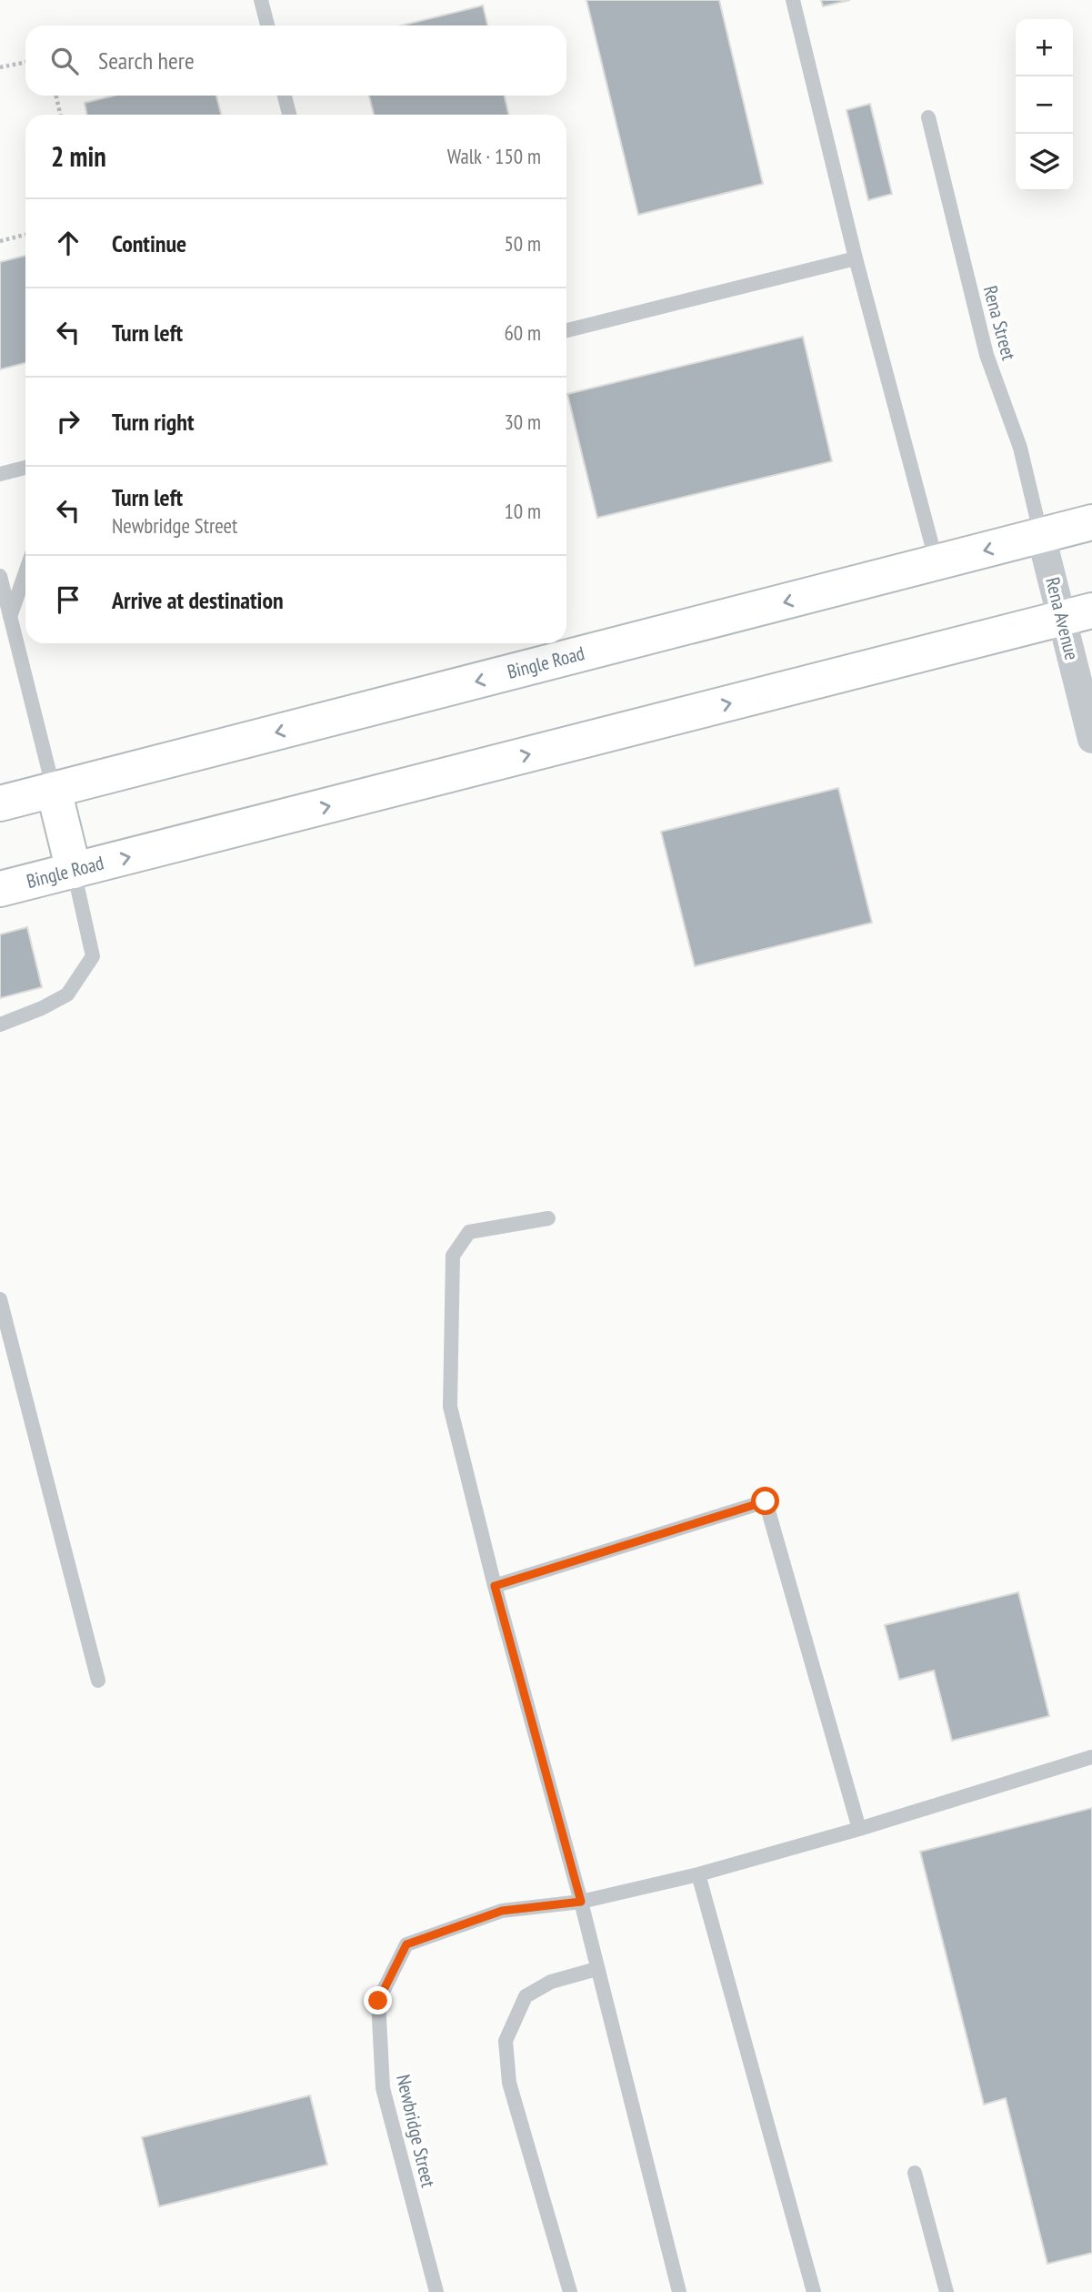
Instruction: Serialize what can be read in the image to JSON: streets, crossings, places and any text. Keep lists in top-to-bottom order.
{
  "streets": {
    "main road": ["Bingle Road"],
    "street": ["Rena Avenue"],
    "lane": ["Rena Street", "Newbridge Street"]
  },
  "crossings": [
    ["Rena Street", "Rena Avenue"],
    ["Rena Street", "Bingle Road"],
    ["Rena Avenue", "Bingle Road"]
  ],
  "page": {
    "map_buttons": ["+", "−"],
    "search": "Search here",
    "heading": ["2 min", "Walk · 150 m"],
    "list": [
      ["Continue", "50 m"],
      ["Turn left", "60 m"],
      ["Turn right", "30 m"],
      ["Turn left", "Newbridge Street", "10 m"],
      "Arrive at destination"
    ]
  }
}
